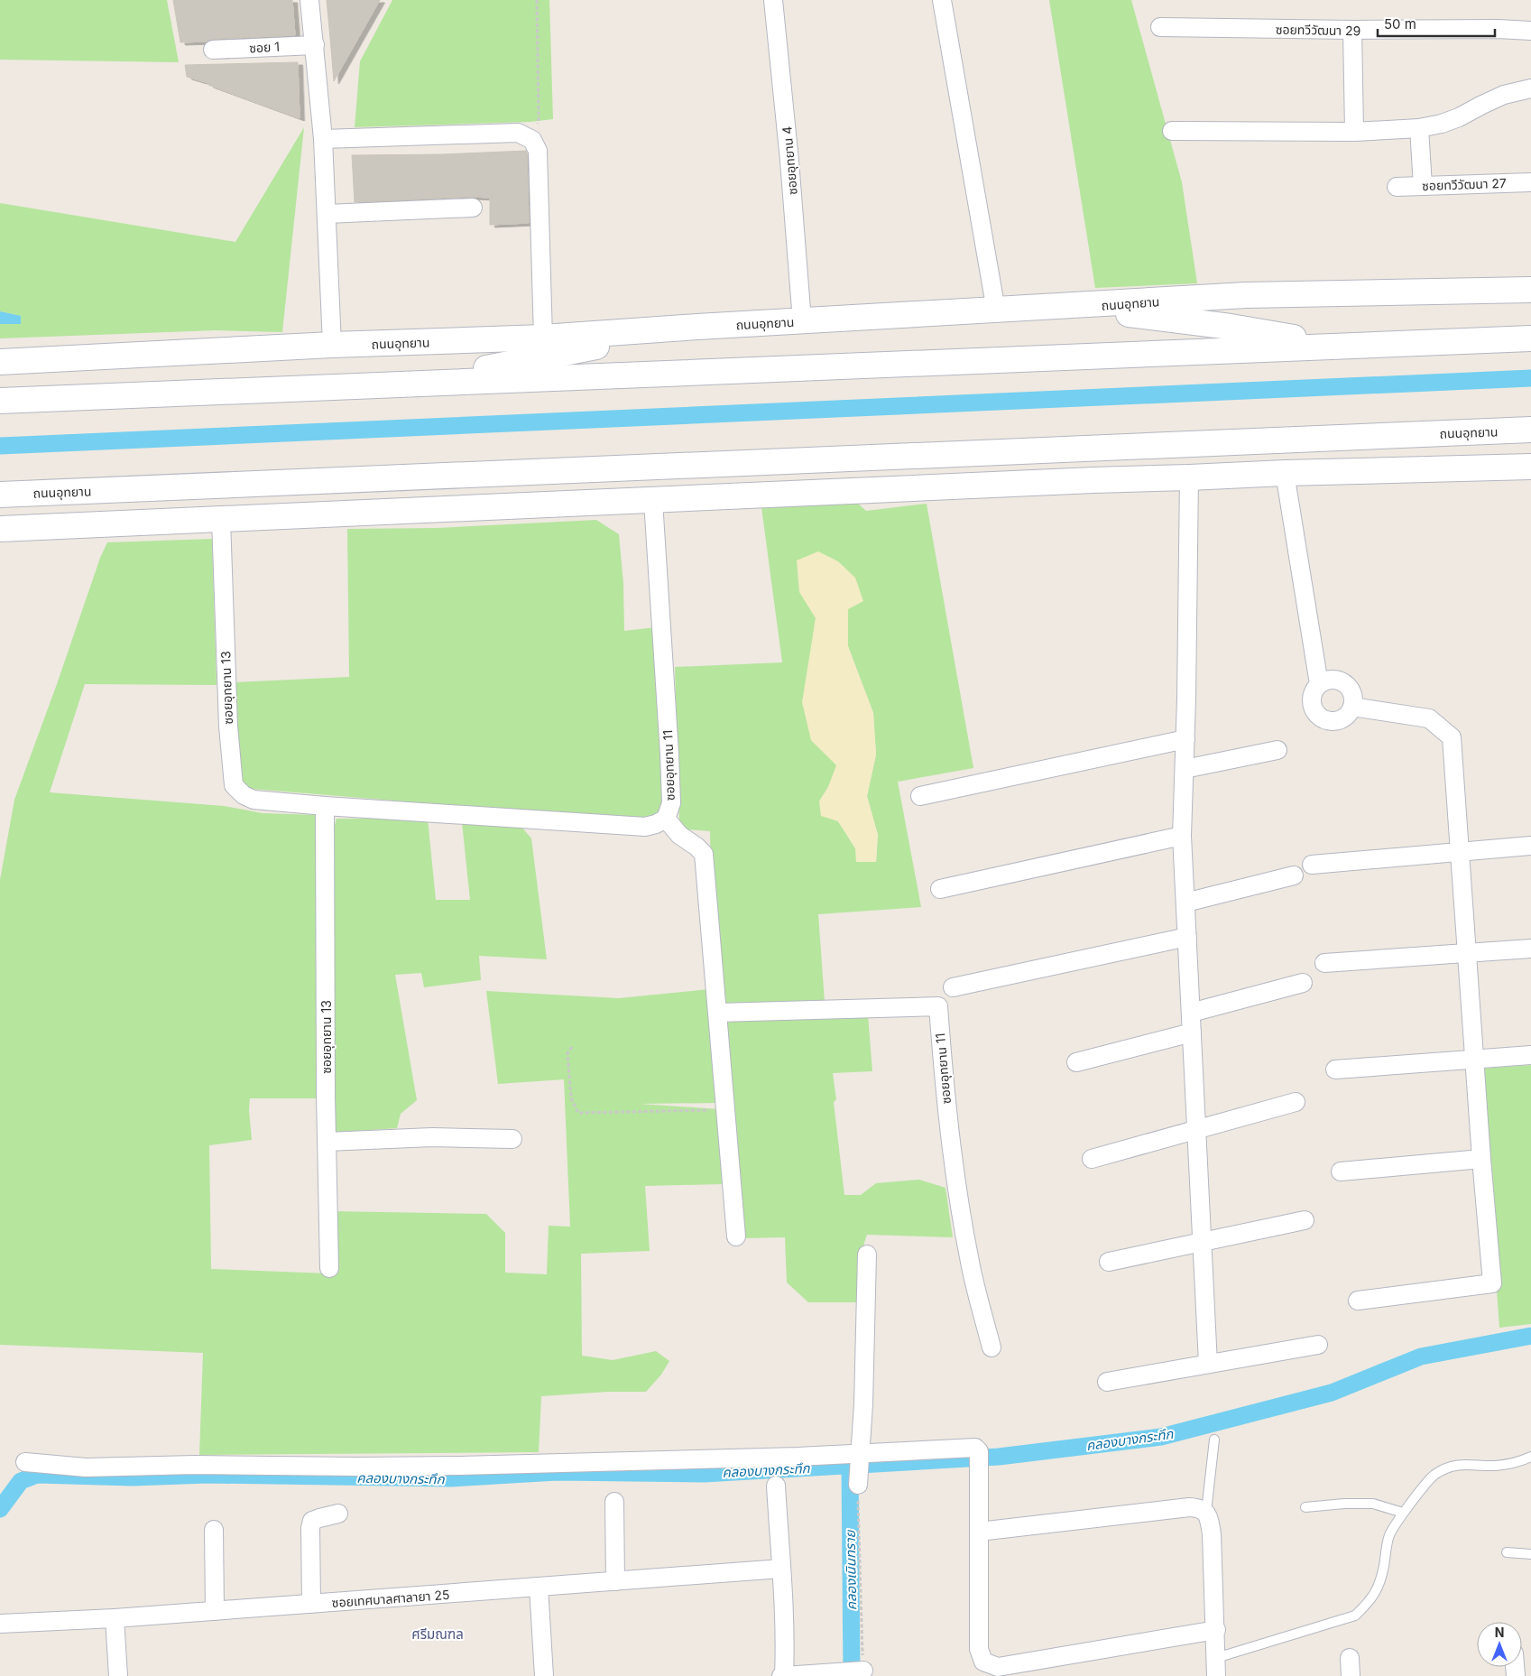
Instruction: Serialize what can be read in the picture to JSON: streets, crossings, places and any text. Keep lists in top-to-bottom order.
{
  "streets": {
    "main road": ["ถนนอุทยาน"],
    "street": [
      "ซอยทวีวัฒนา 29",
      "ซอย 1",
      "ซอยอุทยาน 4",
      "ซอยทวีวัฒนา 27",
      "ซอยอุทยาน 13",
      "ซอยอุทยาน 11",
      "ซอยเทศบาลศาลายา 25"
    ]
  },
  "crossings": [
    ["ซอยอุทยาน 4", "ถนนอุทยาน"],
    ["ซอยอุทยาน 13", "ซอยอุทยาน 11"]
  ],
  "districts": ["ศรีมณฑล"],
  "water": ["คลองบางกระทึก", "คลองเนินทราย"],
  "scale_bar": "50 m",
  "north": "top"
}
